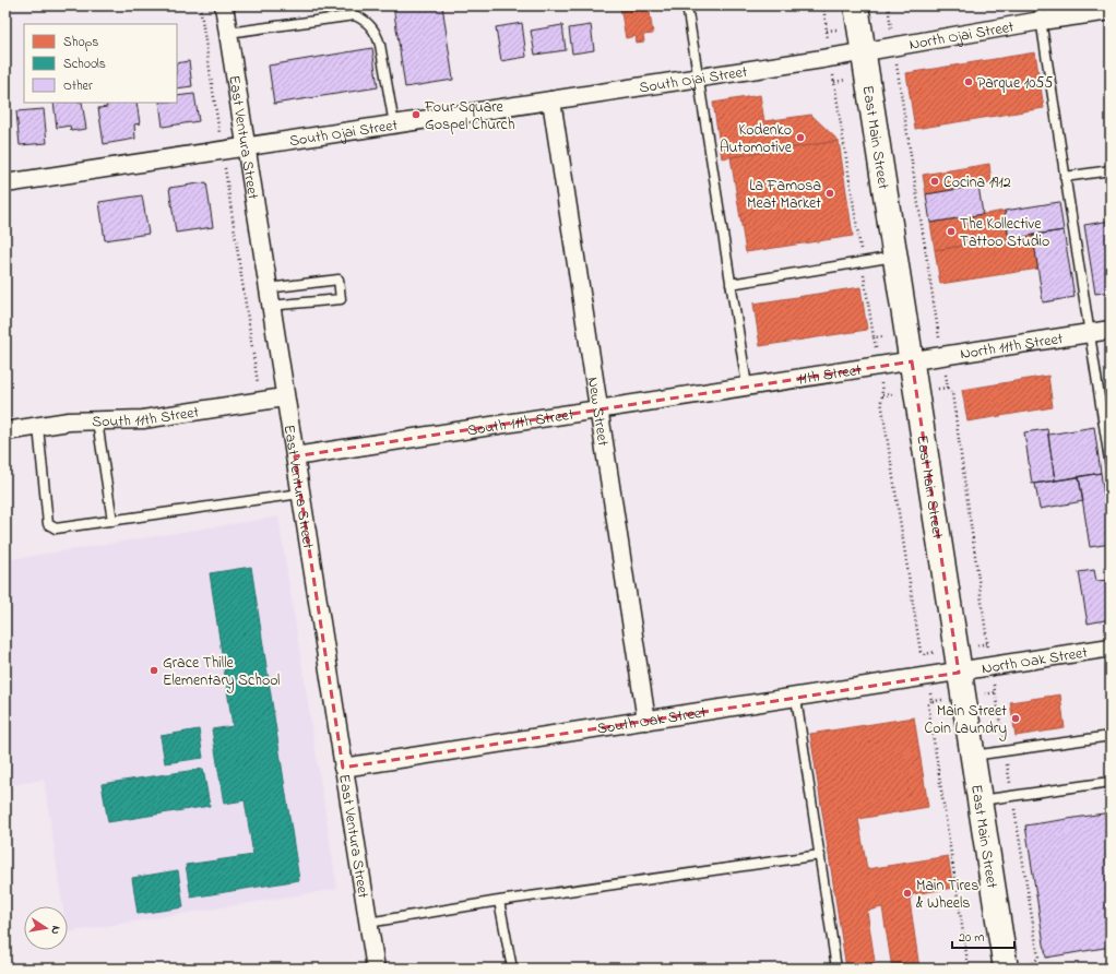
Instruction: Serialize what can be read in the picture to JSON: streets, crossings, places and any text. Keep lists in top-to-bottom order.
{
  "streets": {
    "street": [
      "North Ojai Street",
      "South Ojai Street",
      "East Ventura Street",
      "East Main Street",
      "North 11th Street",
      "11th Street",
      "New Street",
      "South 11th Street",
      "North Oak Street",
      "South Oak Street"
    ]
  },
  "crossings": [
    ["North Ojai Street", "South Ojai Street"],
    ["North Ojai Street", "East Main Street"],
    ["South Ojai Street", "East Ventura Street"],
    ["South Ojai Street", "East Main Street"],
    ["South Ojai Street", "New Street"],
    ["East Ventura Street", "South 11th Street"],
    ["East Ventura Street", "South Oak Street"],
    ["East Main Street", "North 11th Street"],
    ["East Main Street", "11th Street"],
    ["East Main Street", "North Oak Street"],
    ["East Main Street", "South Oak Street"],
    ["North 11th Street", "11th Street"],
    ["11th Street", "South 11th Street"],
    ["New Street", "South 11th Street"],
    ["New Street", "South Oak Street"],
    ["North Oak Street", "South Oak Street"]
  ],
  "places": [
    "Parque 1055",
    "Four Square Gospel Church",
    "Kodenko Automotive",
    "Cocina 1912",
    "La Famosa Meat Market",
    "The Kollective Tattoo Studio",
    "Grace Thille Elementary School",
    "Main Street Coin Laundry",
    "Main Tires & Wheels"
  ],
  "legend": ["Shops", "Schools", "Other"],
  "scale_bar": "20 m",
  "north": "right"
}
